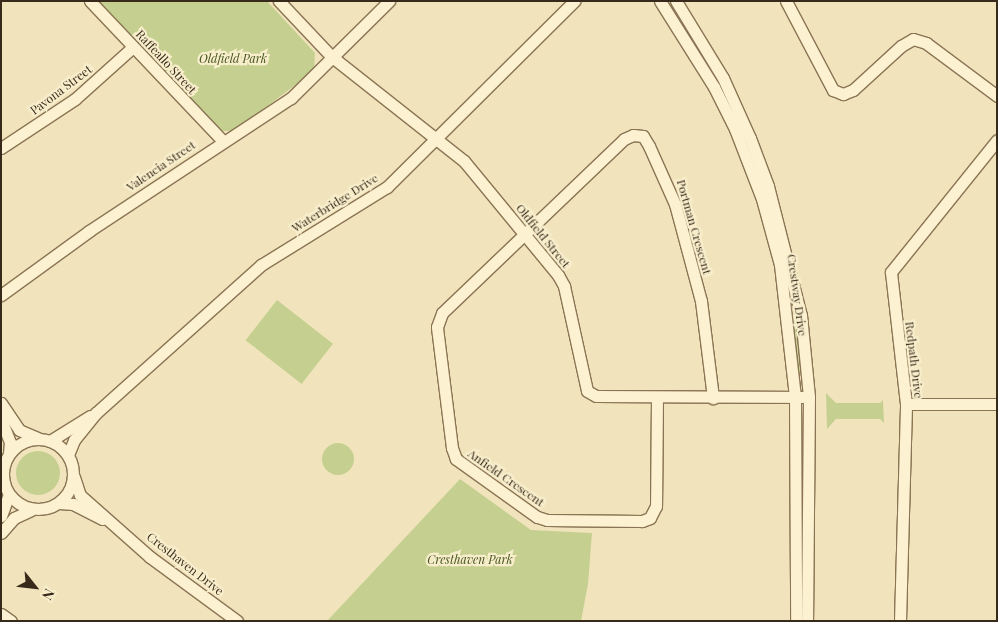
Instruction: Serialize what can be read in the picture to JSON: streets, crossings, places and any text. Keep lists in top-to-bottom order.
{
  "streets": {
    "street": [
      "Raffeallo Street",
      "Pavona Street",
      "Valencia Street",
      "Waterbridge Drive",
      "Portman Crescent",
      "Oldfield Street",
      "Crestway Drive",
      "Redpath Drive",
      "Anfield Crescent",
      "Cresthaven Drive"
    ]
  },
  "crossings": [
    ["Raffeallo Street", "Pavona Street"],
    ["Raffeallo Street", "Valencia Street"],
    ["Valencia Street", "Oldfield Street"],
    ["Waterbridge Drive", "Oldfield Street"],
    ["Waterbridge Drive", "Cresthaven Drive"],
    ["Portman Crescent", "Oldfield Street"],
    ["Portman Crescent", "Anfield Crescent"],
    ["Oldfield Street", "Crestway Drive"],
    ["Oldfield Street", "Anfield Crescent"]
  ],
  "parks": ["Oldfield Park", "Cresthaven Park"],
  "north": "bottom right"
}
